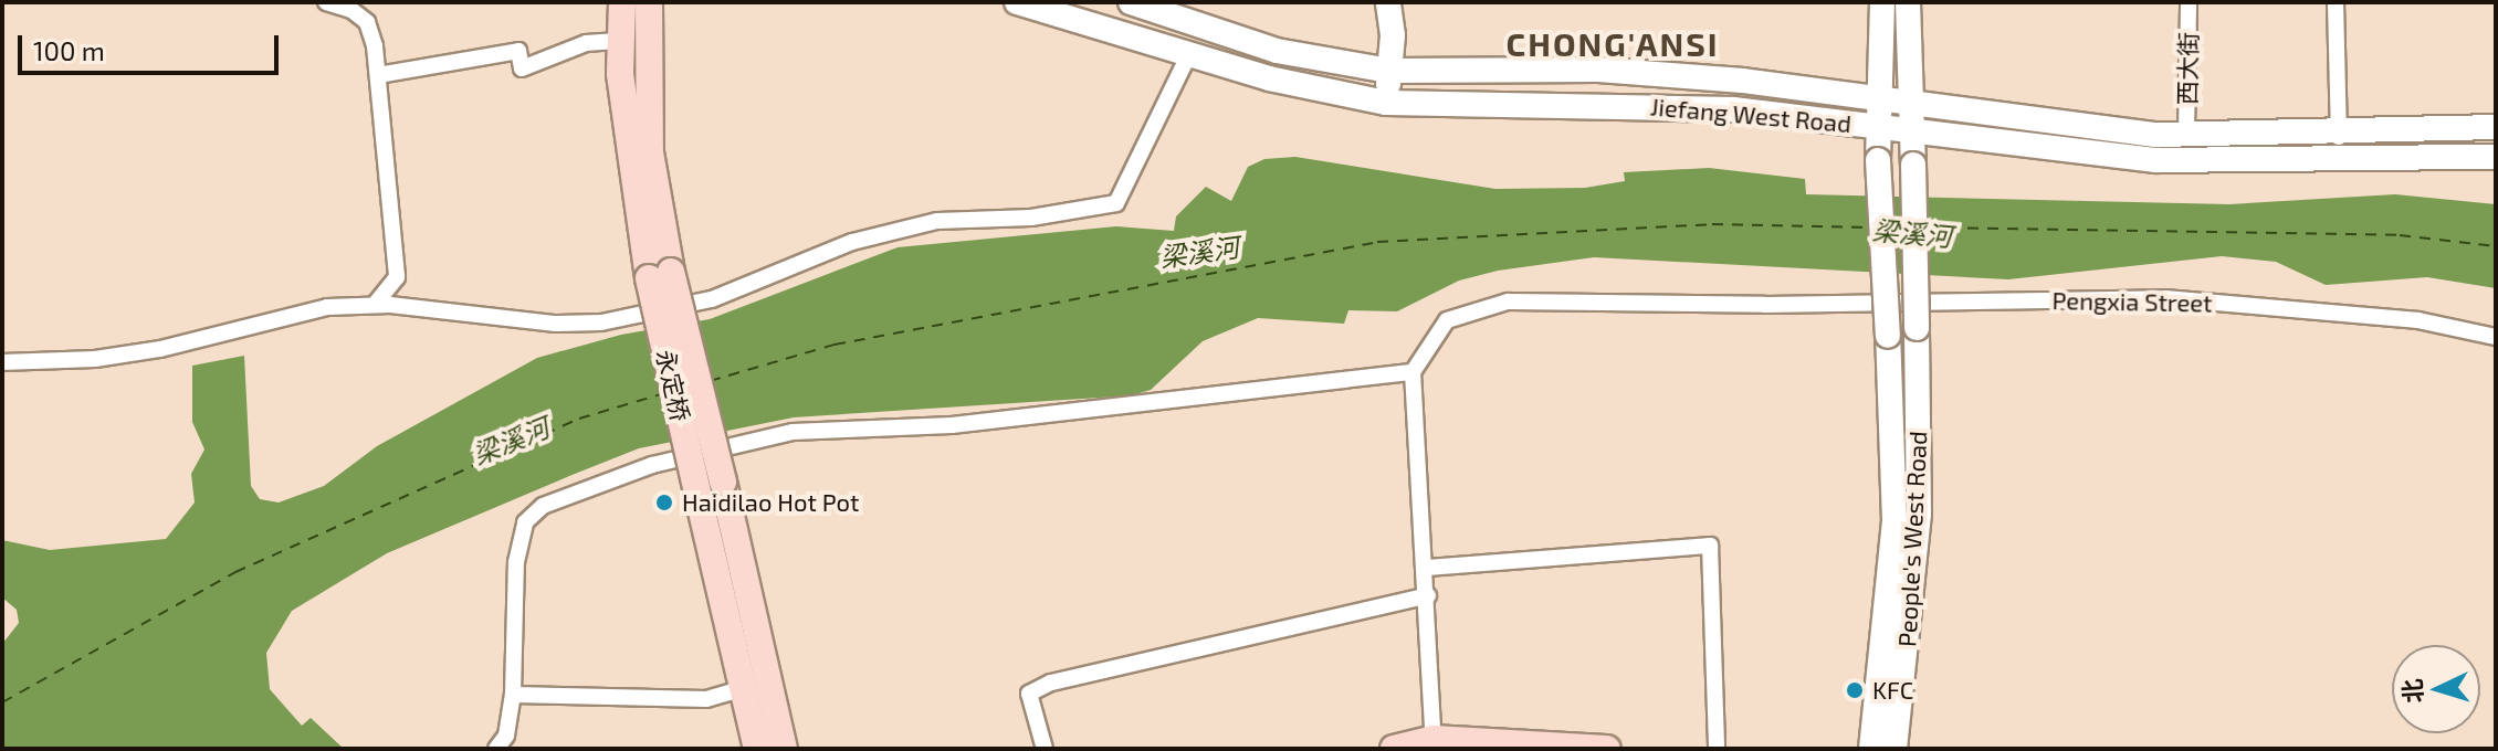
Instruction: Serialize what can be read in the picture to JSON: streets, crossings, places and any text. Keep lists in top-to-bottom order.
{
  "streets": {
    "main road": ["Jiefang West Road", "永定桥", "People's West Road"],
    "street": ["西大街", "Pengxia Street"]
  },
  "crossings": [
    ["西大街", "Jiefang West Road"],
    ["Jiefang West Road", "People's West Road"]
  ],
  "districts": ["CHONG'ANSI"],
  "water": ["梁溪河"],
  "places": ["Haidilao Hot Pot", "KFC"],
  "scale_bar": "100 m",
  "north": "left"
}
